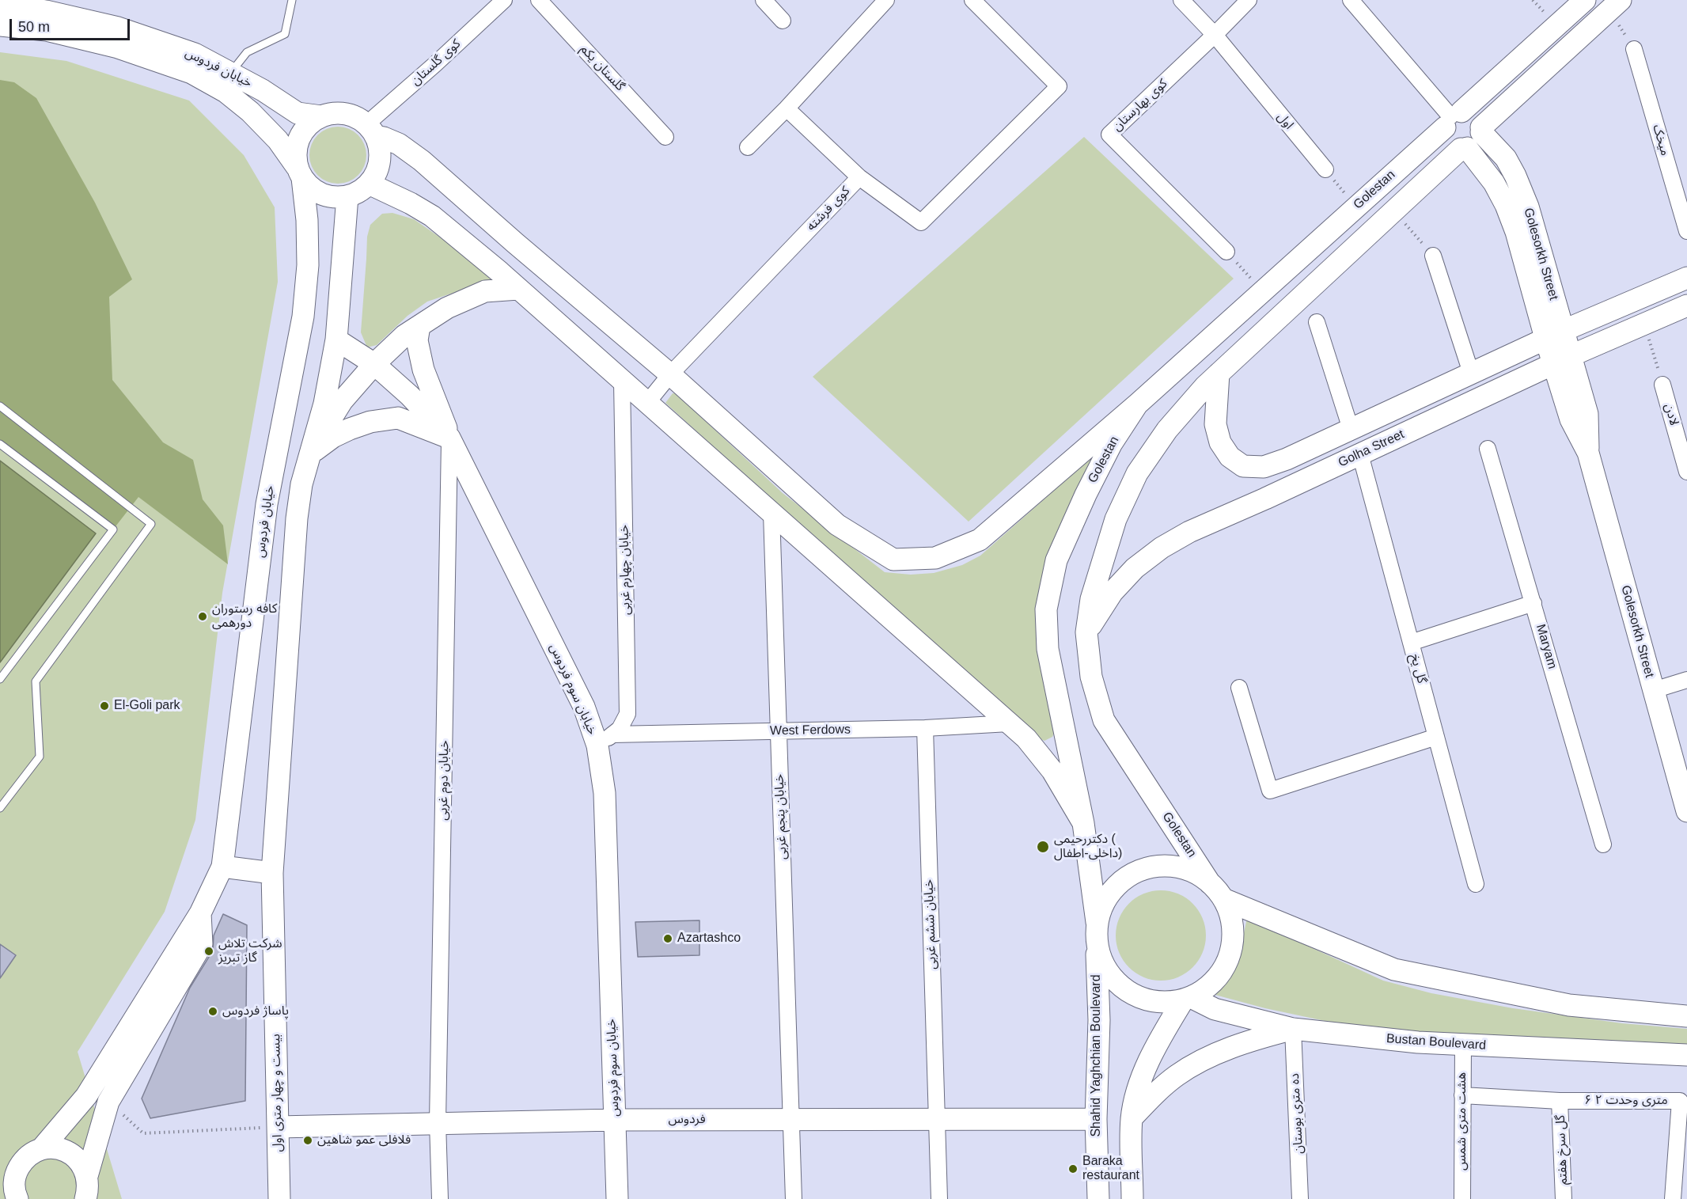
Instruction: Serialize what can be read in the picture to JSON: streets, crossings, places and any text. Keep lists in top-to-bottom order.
{
  "streets": {
    "main road": [
      "خیابان فردوس",
      "Golestan",
      "Golesorkh Street",
      "Golha Street",
      "خیابان سوم فردوس",
      "Bustan Boulevard",
      "Shahid Yaghchian Boulevard",
      "بیست و چهار متری اول",
      "فردوس"
    ],
    "street": [
      "کوی گلستان",
      "گلستان یکم",
      "کوی بهارستان",
      "اول",
      "میخک",
      "کوی فرشته",
      "لادن",
      "خیابان چهارم غربی",
      "Maryam",
      "گل یخ",
      "West Ferdows",
      "خیابان دوم غربی",
      "خیابان پنجم غربی",
      "خیابان ششم غربی",
      "۶ متری وحدت ۲",
      "ده متری بوستان",
      "هشت متری شمس",
      "گل سرخ هفتم"
    ]
  },
  "crossings": [
    ["کوی گلستان", "خیابان فردوس"],
    ["کوی بهارستان", "اول"],
    ["Golestan", "Golesorkh Street"],
    ["Golestan", "Golha Street"],
    ["Golestan", "Bustan Boulevard"],
    ["Golestan", "Shahid Yaghchian Boulevard"],
    ["Golesorkh Street", "Golha Street"],
    ["Golha Street", "گل یخ"],
    ["خیابان چهارم غربی", "خیابان سوم فردوس"],
    ["خیابان چهارم غربی", "West Ferdows"],
    ["خیابان سوم فردوس", "West Ferdows"],
    ["خیابان سوم فردوس", "خیابان دوم غربی"],
    ["خیابان سوم فردوس", "فردوس"],
    ["West Ferdows", "خیابان پنجم غربی"],
    ["West Ferdows", "خیابان ششم غربی"],
    ["خیابان دوم غربی", "فردوس"],
    ["خیابان پنجم غربی", "فردوس"],
    ["خیابان ششم غربی", "فردوس"],
    ["Bustan Boulevard", "Shahid Yaghchian Boulevard"],
    ["Bustan Boulevard", "ده متری بوستان"],
    ["Bustan Boulevard", "هشت متری شمس"],
    ["Shahid Yaghchian Boulevard", "فردوس"],
    ["بیست و چهار متری اول", "فردوس"],
    ["۶ متری وحدت ۲", "گل سرخ هفتم"]
  ],
  "places": [
    "کافه رستوران دورهمی",
    "El-Goli park",
    "دکتررحیمی ( داخلی-اطفال)",
    "Azartashco",
    "شرکت تلاش گاز تبریز",
    "پاساژ فردوس",
    "فلافلی عمو شاهین",
    "Baraka restaurant"
  ],
  "scale_bar": "50 m"
}
